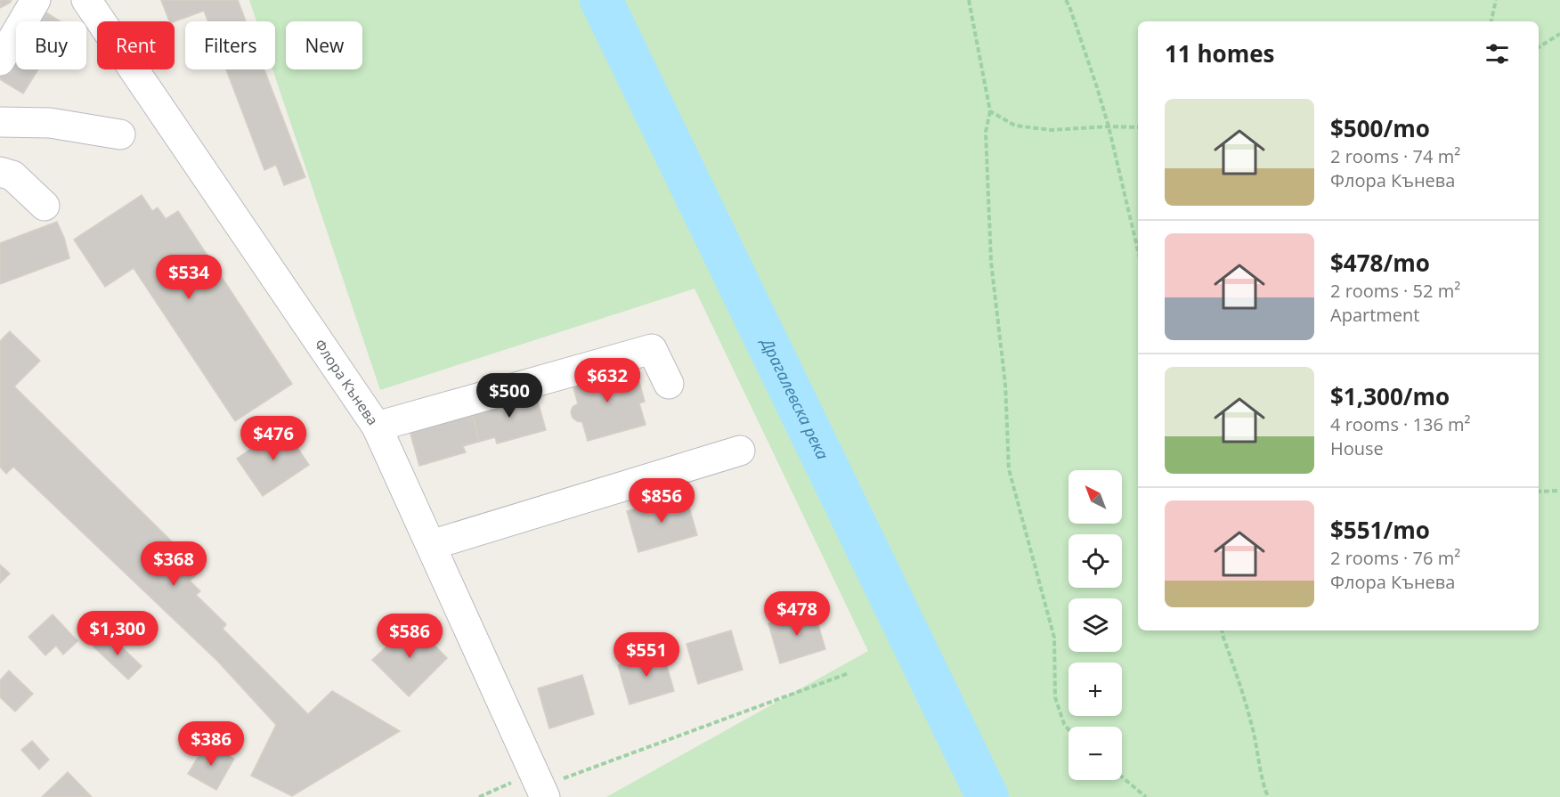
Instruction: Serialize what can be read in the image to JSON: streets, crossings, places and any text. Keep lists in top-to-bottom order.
{
  "streets": {
    "street": ["Флора Кънева"]
  },
  "water": ["Драгалевска река"],
  "north": "top left",
  "page": {
    "chip": [
      "Buy",
      "Rent",
      "Filters",
      "New"
    ],
    "heading": "11 homes",
    "list": [
      {
        "name": "$500/mo",
        "note": "2 rooms · 74 m² · Флора Кънева"
      },
      {
        "name": "$478/mo",
        "note": "2 rooms · 52 m² · Apartment"
      },
      {
        "name": "$1,300/mo",
        "note": "4 rooms · 136 m² · House"
      },
      {
        "name": "$551/mo",
        "note": "2 rooms · 76 m² · Флора Кънева"
      }
    ],
    "price": [
      "$534",
      "$632",
      "$500",
      "$476",
      "$856",
      "$368",
      "$478",
      "$1,300",
      "$586",
      "$551",
      "$386"
    ],
    "map_buttons": ["+", "−"]
  }
}
